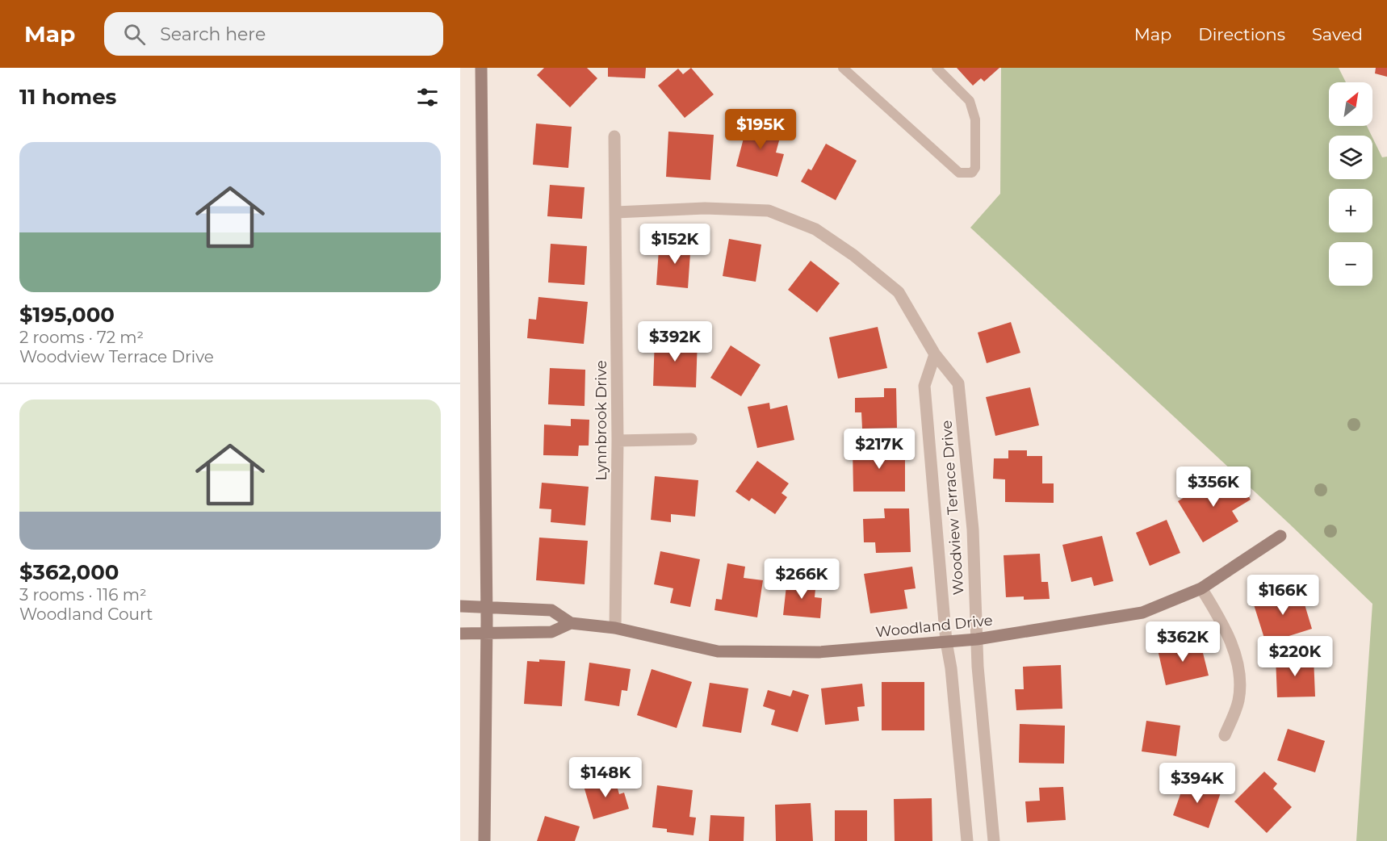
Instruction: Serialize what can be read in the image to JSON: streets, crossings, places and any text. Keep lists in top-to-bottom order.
{
  "streets": {
    "street": ["Lynnbrook Drive", "Woodview Terrace Drive", "Woodland Drive"]
  },
  "crossings": [
    ["Lynnbrook Drive", "Woodview Terrace Drive"],
    ["Lynnbrook Drive", "Woodland Drive"],
    ["Woodview Terrace Drive", "Woodland Drive"]
  ],
  "north": "top right",
  "page": {
    "header": "Map",
    "search": "Search here",
    "nav": ["Map", "Directions", "Saved"],
    "heading": "11 homes",
    "map_buttons": ["+", "−"],
    "price": [
      "$195K",
      "$152K",
      "$392K",
      "$217K",
      "$356K",
      "$266K",
      "$166K",
      "$362K",
      "$220K",
      "$148K",
      "$394K"
    ],
    "list": [
      {
        "name": "$195,000",
        "note": "2 rooms · 72 m² · Woodview Terrace Drive"
      },
      {
        "name": "$362,000",
        "note": "3 rooms · 116 m² · Woodland Court"
      }
    ]
  }
}
